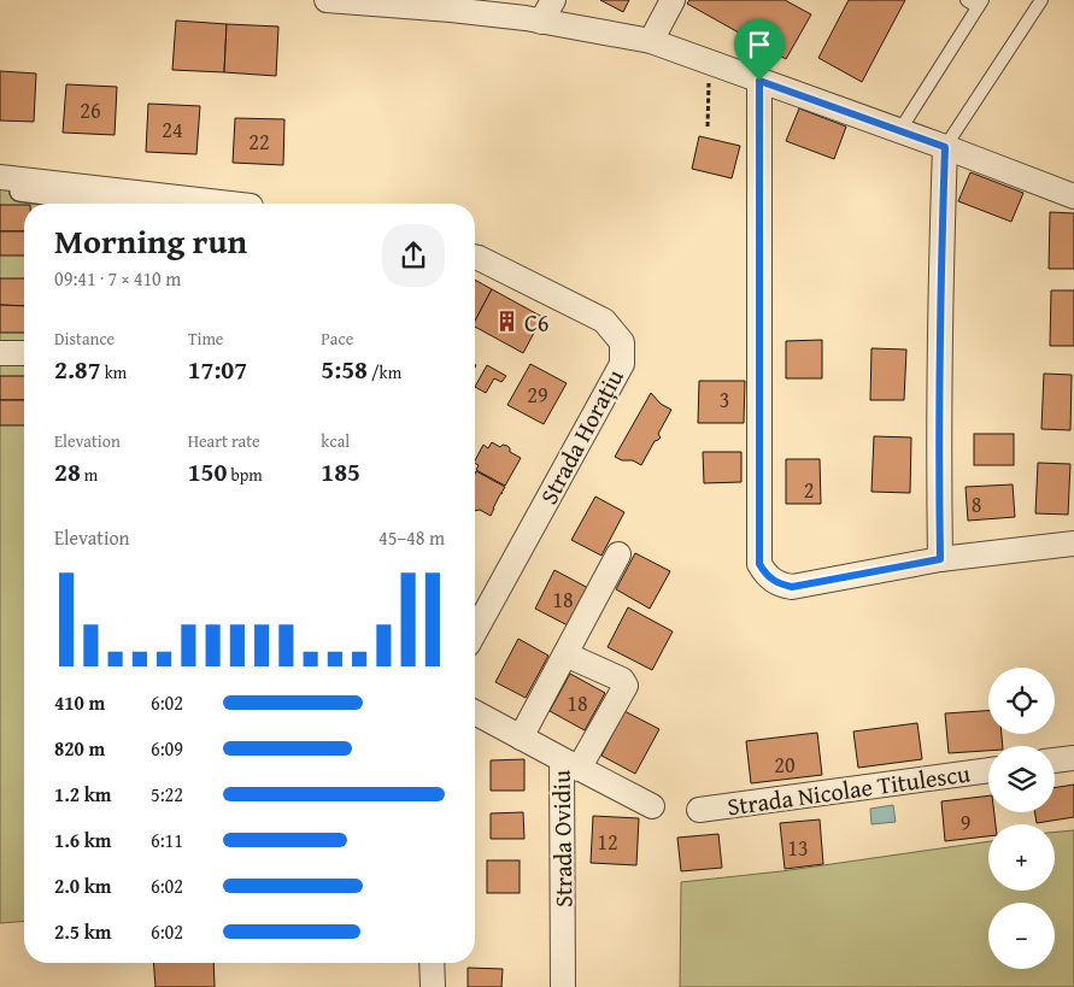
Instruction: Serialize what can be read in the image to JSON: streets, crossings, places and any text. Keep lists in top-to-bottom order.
{
  "streets": {
    "street": ["Strada Horațiu", "Strada Nicolae Titulescu", "Strada Ovidiu"]
  },
  "places": {
    "building": ["C6"]
  },
  "house_numbers": [
    "26",
    "24",
    "22",
    "29",
    "3",
    "2",
    "8",
    "18",
    "18",
    "20",
    "9",
    "12",
    "13"
  ],
  "page": {
    "heading": ["Morning run", "09:41 · 7 × 410 m"],
    "stats": [
      ["Distance", "2.87 km"],
      ["Time", "17:07"],
      ["Pace", "5:58 /km"],
      ["Elevation", "28 m"],
      ["Heart rate", "150 bpm"],
      ["kcal", "185"]
    ],
    "chart": ["Elevation", "45–48 m"],
    "map_buttons": ["+", "−"],
    "list": [
      {
        "name": "410 m",
        "note": "6:02"
      },
      {
        "name": "820 m",
        "note": "6:09"
      },
      {
        "name": "1.2 km",
        "note": "5:22"
      },
      {
        "name": "1.6 km",
        "note": "6:11"
      },
      {
        "name": "2.0 km",
        "note": "6:02"
      },
      {
        "name": "2.5 km",
        "note": "6:02"
      }
    ]
  }
}
